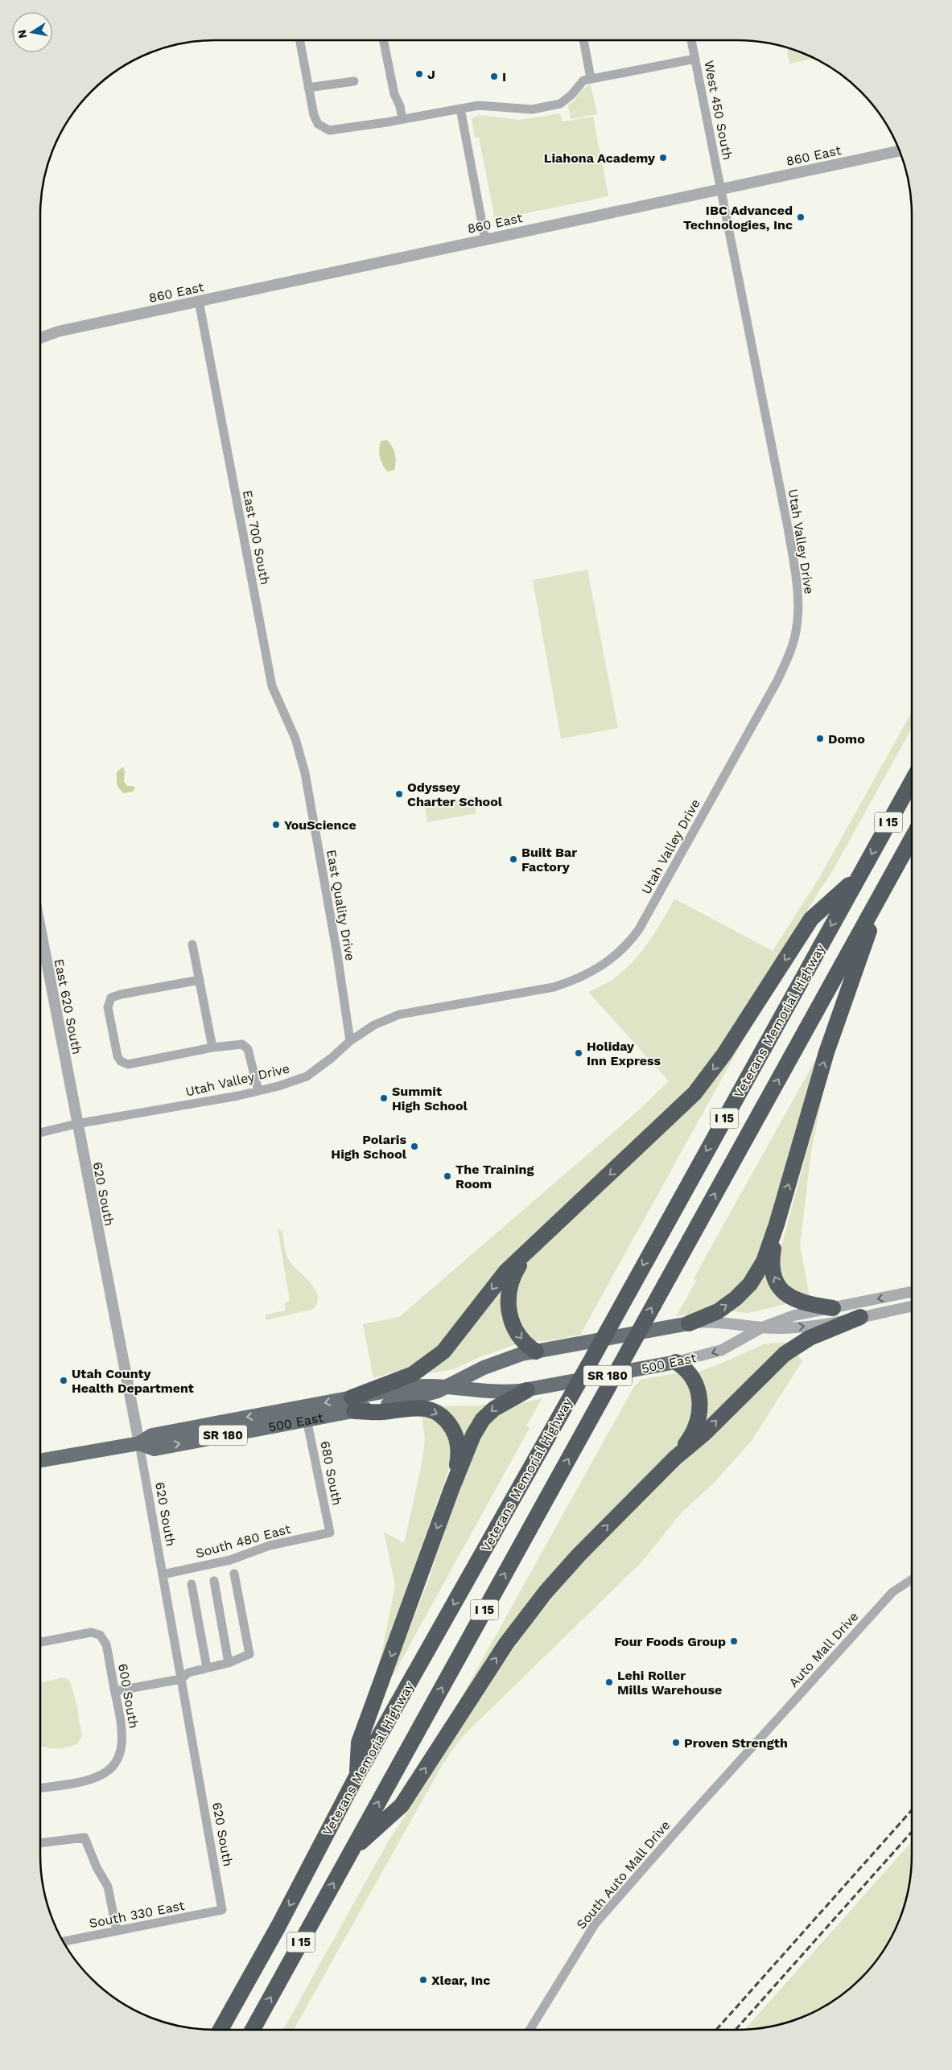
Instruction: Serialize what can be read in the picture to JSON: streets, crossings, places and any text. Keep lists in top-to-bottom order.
{
  "streets": {
    "highway": ["I 15", "Veterans Memorial Highway"],
    "main road": ["500 East", "SR 180"],
    "street": [
      "West 450 South",
      "860 East",
      "East 700 South",
      "Utah Valley Drive",
      "East Quality Drive",
      "East 620 South",
      "620 South",
      "680 South",
      "South 480 East",
      "Auto Mall Drive",
      "600 South",
      "South Auto Mall Drive",
      "South 330 East"
    ]
  },
  "crossings": [
    ["West 450 South", "860 East"],
    ["West 450 South", "Utah Valley Drive"],
    ["860 East", "East 700 South"],
    ["860 East", "Utah Valley Drive"],
    ["East 700 South", "East Quality Drive"],
    ["Utah Valley Drive", "East Quality Drive"],
    ["Utah Valley Drive", "East 620 South"],
    ["Utah Valley Drive", "620 South"],
    ["East 620 South", "620 South"],
    ["620 South", "500 East"],
    ["620 South", "South 480 East"],
    ["620 South", "South 330 East"],
    ["500 East", "680 South"],
    ["680 South", "South 480 East"],
    ["Auto Mall Drive", "South Auto Mall Drive"]
  ],
  "places": [
    "J",
    "I",
    "Liahona Academy",
    "IBC Advanced Technologies, Inc",
    "Domo",
    "Odyssey Charter School",
    "YouScience",
    "Built Bar Factory",
    "Holiday Inn Express",
    "Summit High School",
    "Polaris High School",
    "The Training Room",
    "Utah County Health Department",
    "Four Foods Group",
    "Lehi Roller Mills Warehouse",
    "Proven Strength",
    "Xlear, Inc"
  ],
  "north": "left"
}
